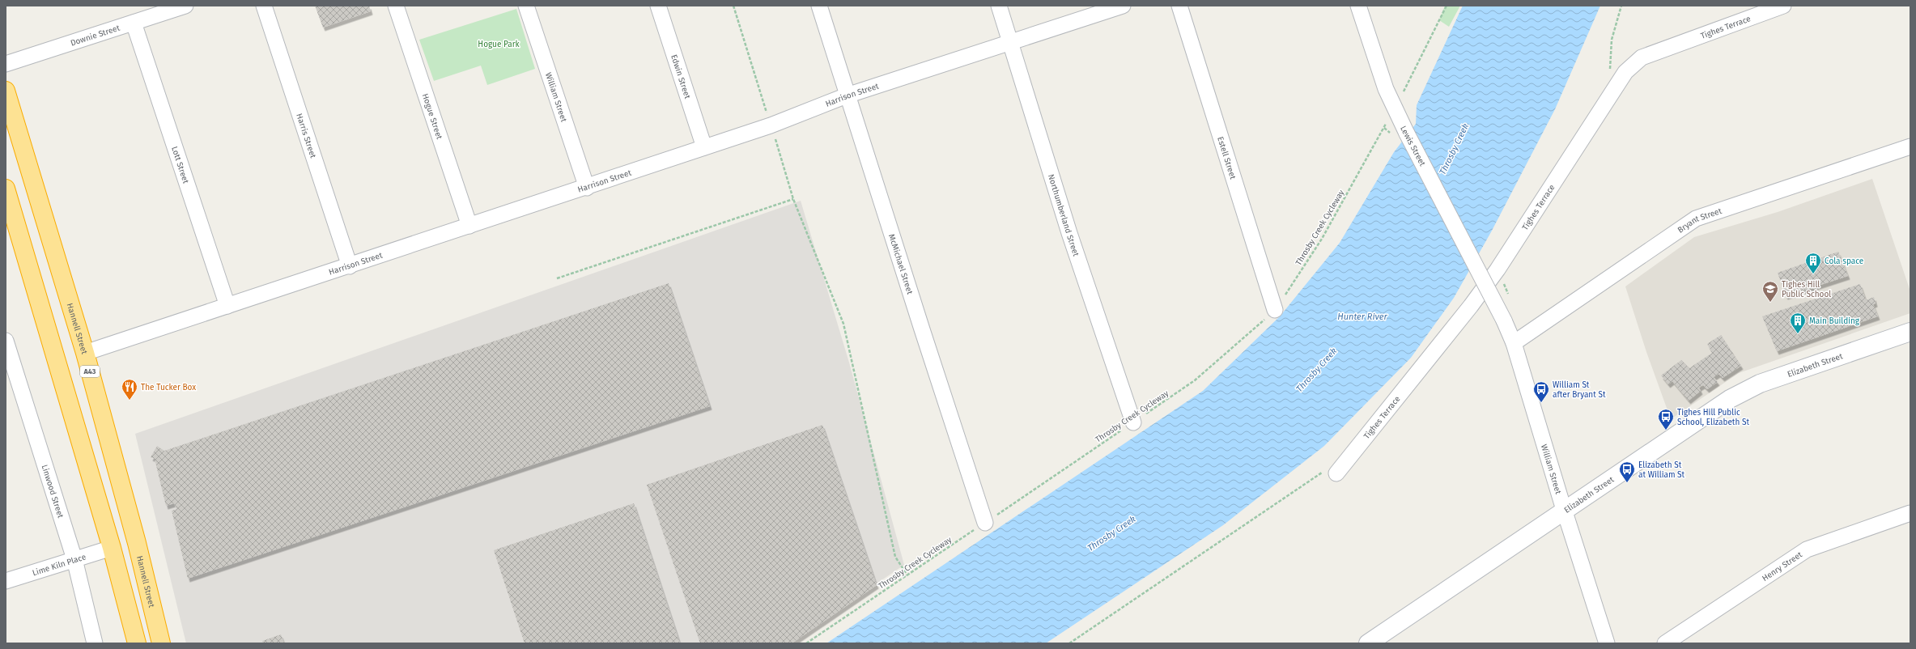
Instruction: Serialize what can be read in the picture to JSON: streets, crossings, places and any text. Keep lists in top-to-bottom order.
{
  "streets": {
    "highway": ["Hannell Street", "A43"],
    "main road": ["Elizabeth Street"],
    "street": [
      "Tighes Terrace",
      "Downie Street",
      "Edwin Street",
      "Harrison Street",
      "William Street",
      "Hogue Street",
      "Harris Street",
      "Lewis Street",
      "Estell Street",
      "Lott Street",
      "Northumberland Street",
      "Bryant Street",
      "McMichael Street",
      "Linwood Street",
      "Lime Kiln Place",
      "Henry Street"
    ],
    "path": ["Throsby Creek Cycleway"]
  },
  "crossings": [
    ["Downie Street", "Lott Street"],
    ["Edwin Street", "Harrison Street"],
    ["Harrison Street", "William Street"],
    ["Harrison Street", "Hogue Street"],
    ["Harrison Street", "Harris Street"],
    ["Harrison Street", "Lott Street"],
    ["Harrison Street", "Northumberland Street"],
    ["Harrison Street", "McMichael Street"],
    ["Harrison Street", "Hannell Street"],
    ["William Street", "Lewis Street"],
    ["William Street", "Bryant Street"],
    ["William Street", "Elizabeth Street"],
    ["Lewis Street", "Bryant Street"],
    ["Estell Street", "Throsby Creek Cycleway"],
    ["Northumberland Street", "Throsby Creek Cycleway"],
    ["Throsby Creek Cycleway", "McMichael Street"],
    ["Linwood Street", "Lime Kiln Place"]
  ],
  "water": ["Throsby Creek", "Hunter River"],
  "parks": ["Hogue Park"],
  "places": {
    "building": ["Cola space", "Main Building"],
    "school or university": ["Tighes Hill Public School"],
    "restaurant": ["The Tucker Box"],
    "bus stop": ["William St after Bryant St", "Tighes Hill Public School, Elizabeth St", "Elizabeth St at William St"]
  }
}
